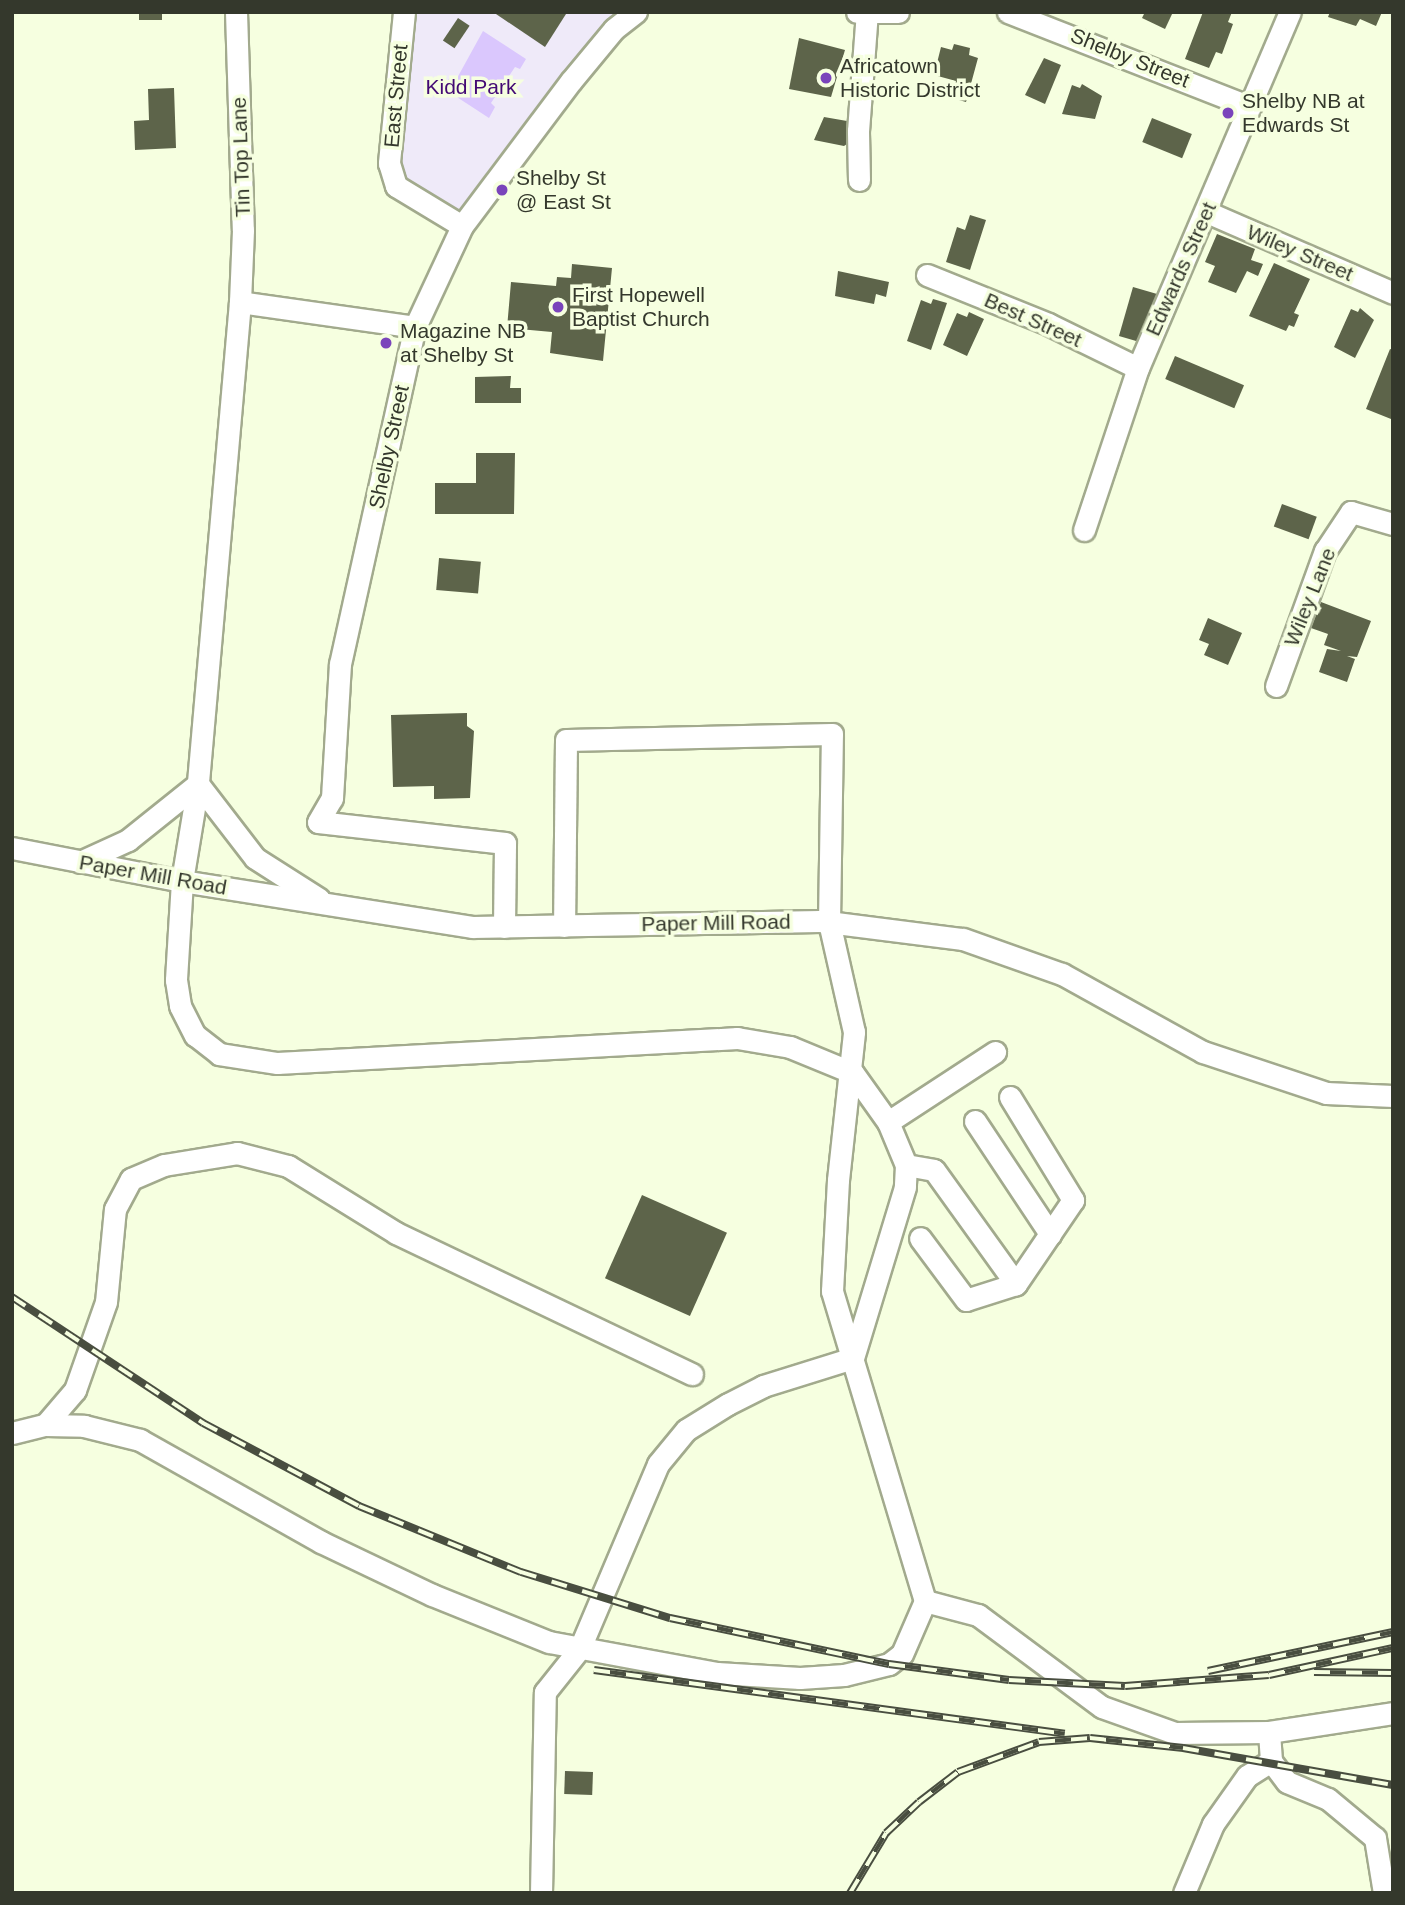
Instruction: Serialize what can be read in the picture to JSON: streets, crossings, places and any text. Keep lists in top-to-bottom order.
{
  "streets": {
    "street": [
      "Shelby Street",
      "East Street",
      "Tin Top Lane",
      "Wiley Street",
      "Edwards Street",
      "Best Street",
      "Wiley Lane",
      "Paper Mill Road"
    ]
  },
  "crossings": [
    ["Shelby Street", "East Street"],
    ["Shelby Street", "Edwards Street"],
    ["Shelby Street", "Paper Mill Road"],
    ["Tin Top Lane", "Paper Mill Road"],
    ["Wiley Street", "Edwards Street"],
    ["Edwards Street", "Best Street"]
  ],
  "parks": ["Kidd Park"],
  "places": [
    "Africatown Historic District",
    "Shelby NB at Edwards St",
    "Shelby St @ East St",
    "First Hopewell Baptist Church",
    "Magazine NB at Shelby St"
  ]
}
